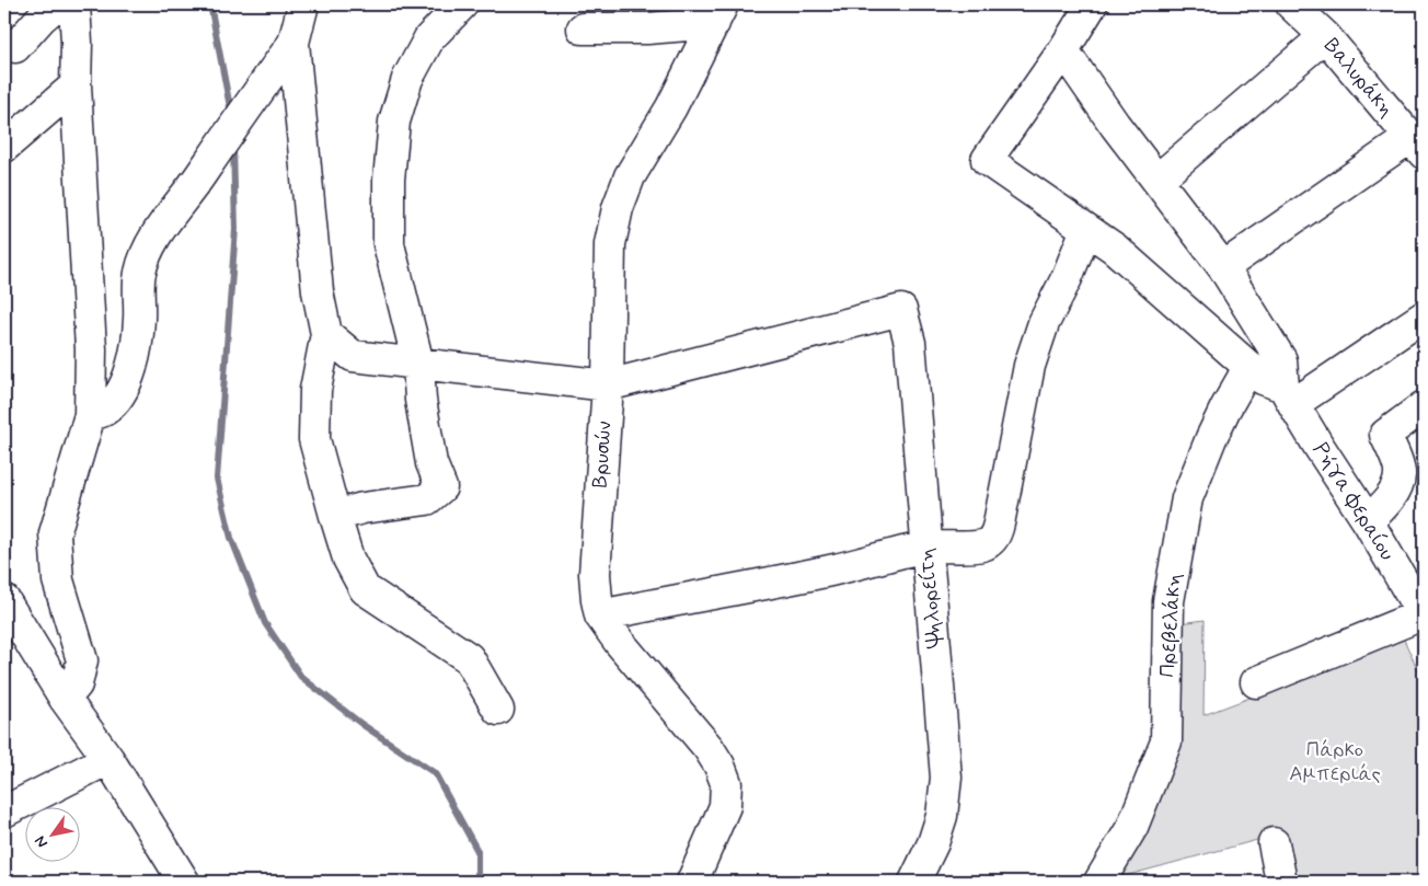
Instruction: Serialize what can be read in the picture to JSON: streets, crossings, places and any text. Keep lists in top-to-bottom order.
{
  "streets": {
    "street": [
      "Βαλυράκη",
      "Βρυσών",
      "Ρήγα Φεραίου",
      "Ψηλορείτη",
      "Πρεβελάκη"
    ]
  },
  "crossings": [
    ["Βρυσών", "Ψηλορείτη"]
  ],
  "parks": ["Πάρκο Αμπεριάς"],
  "north": "bottom left"
}
